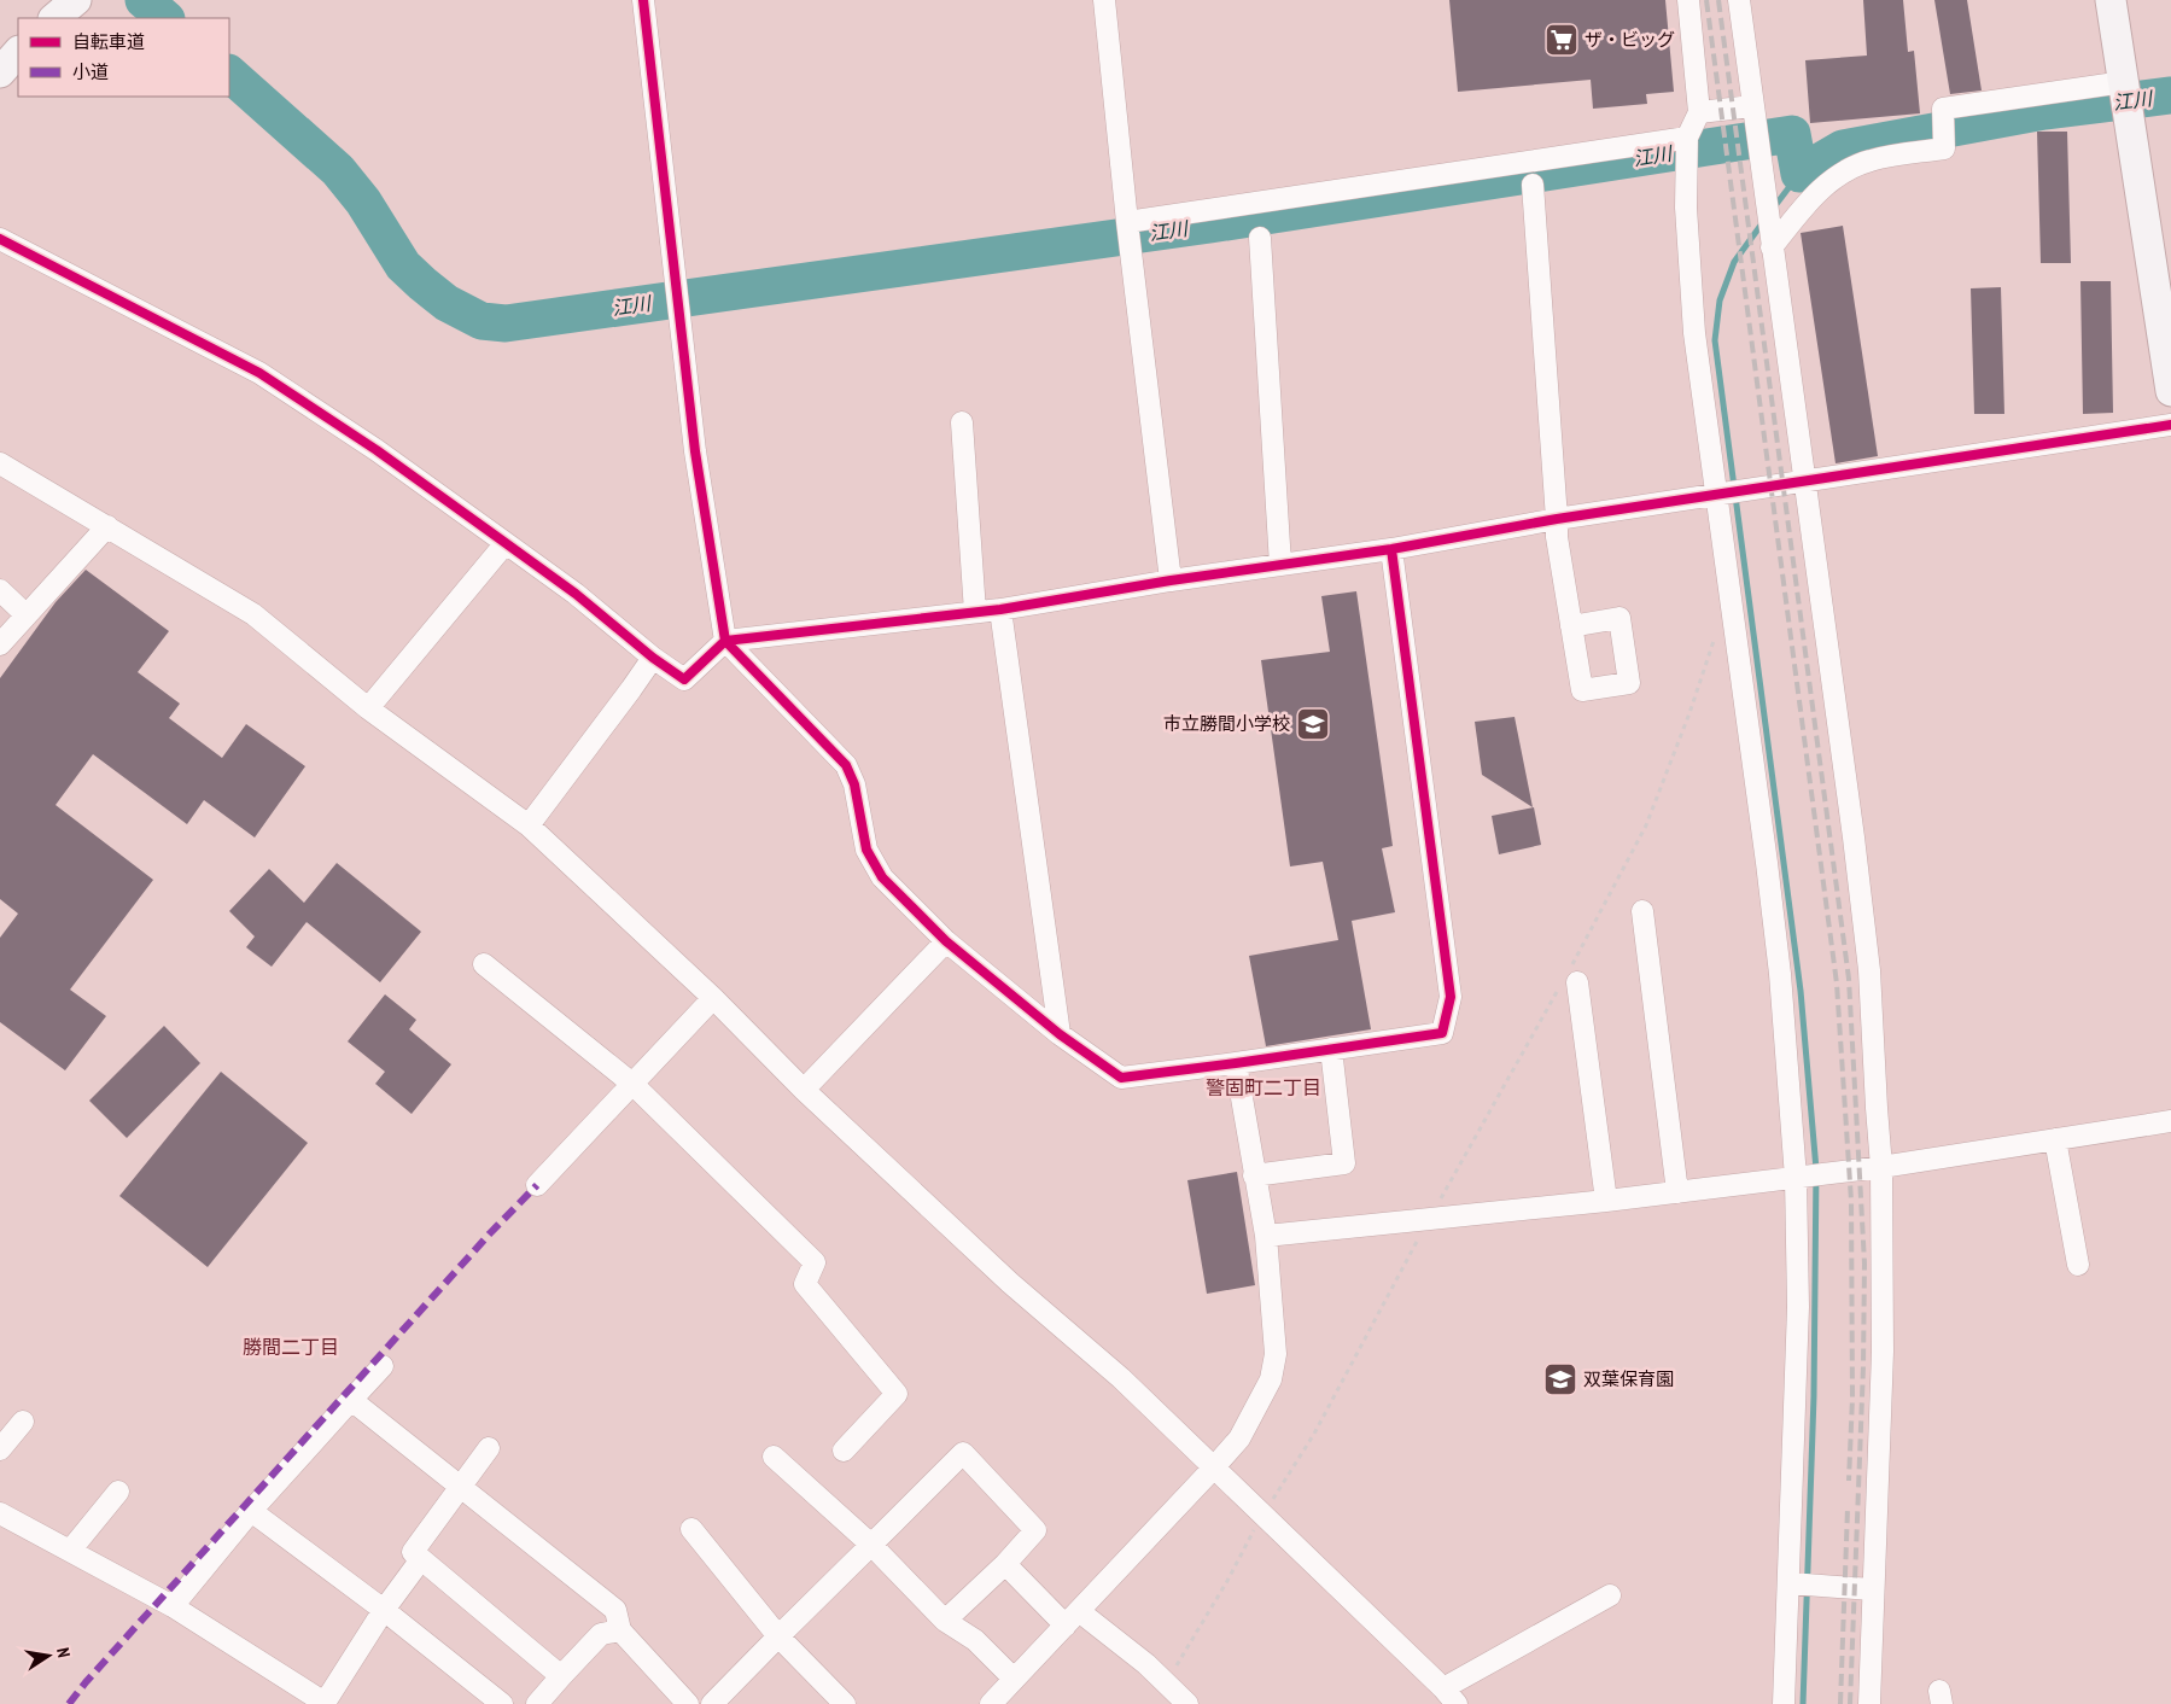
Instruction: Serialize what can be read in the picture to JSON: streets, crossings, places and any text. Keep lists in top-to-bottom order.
{
  "districts": ["警固町二丁目", "勝間二丁目"],
  "water": ["江川"],
  "places": {
    "supermarket": ["ザ・ビッグ"],
    "school or university": ["市立勝間小学校", "双葉保育園"]
  },
  "legend": ["自転車道", "小道"],
  "north": "right"
}
